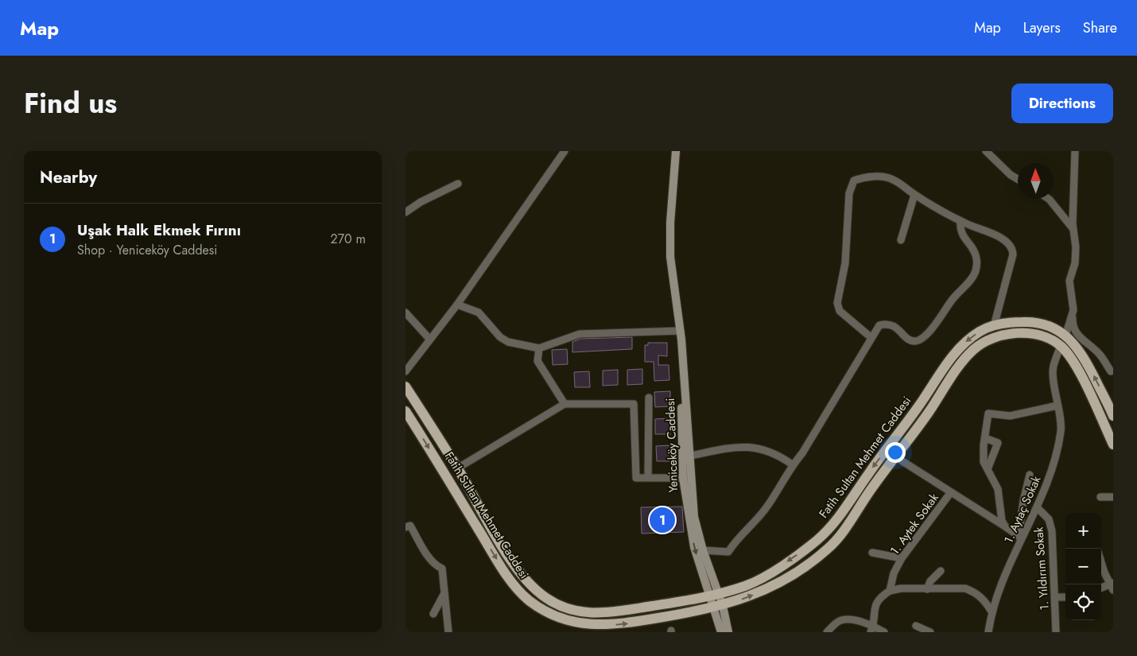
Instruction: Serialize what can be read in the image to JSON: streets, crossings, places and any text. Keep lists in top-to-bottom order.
{
  "streets": {
    "main road": ["Fatih Sultan Mehmet Caddesi"],
    "street": [
      "Yeniceköy Caddesi",
      "1. Aytaç Sokak",
      "1. Aytek Sokak",
      "1. Yıldırım Sokak"
    ]
  },
  "crossings": [
    ["Yeniceköy Caddesi", "Fatih Sultan Mehmet Caddesi"],
    ["Fatih Sultan Mehmet Caddesi", "1. Aytaç Sokak"],
    ["1. Aytaç Sokak", "1. Yıldırım Sokak"]
  ],
  "north": "top",
  "page": {
    "header": "Map",
    "nav": ["Map", "Layers", "Share"],
    "title": "Find us",
    "buttons": "Directions",
    "heading": "Nearby",
    "list": [
      {
        "mark": "1",
        "name": "Uşak Halk Ekmek Fırını",
        "note": "Shop · Yeniceköy Caddesi",
        "value": "270 m"
      }
    ],
    "pins": "1",
    "map_buttons": ["+", "−"]
  }
}
